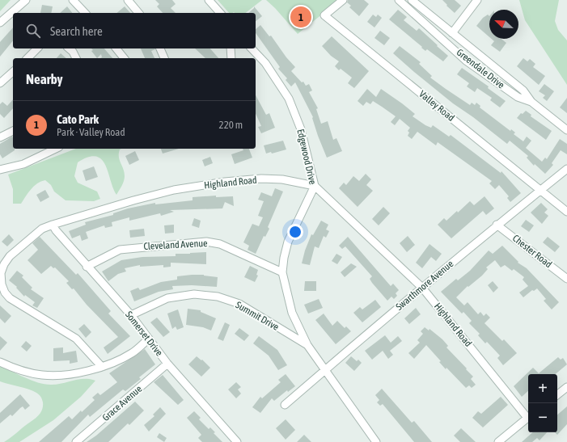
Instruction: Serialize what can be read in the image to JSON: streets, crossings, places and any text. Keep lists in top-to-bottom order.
{
  "streets": {
    "street": [
      "Greendale Drive",
      "Valley Road",
      "Edgewood Drive",
      "Highland Road",
      "Cleveland Avenue",
      "Chester Road",
      "Swarthmore Avenue",
      "Summit Drive",
      "Somerset Drive",
      "Grace Avenue"
    ]
  },
  "crossings": [
    ["Valley Road", "Swarthmore Avenue"],
    ["Edgewood Drive", "Highland Road"],
    ["Edgewood Drive", "Cleveland Avenue"],
    ["Edgewood Drive", "Swarthmore Avenue"],
    ["Edgewood Drive", "Summit Drive"],
    ["Highland Road", "Swarthmore Avenue"],
    ["Highland Road", "Somerset Drive"],
    ["Cleveland Avenue", "Somerset Drive"],
    ["Chester Road", "Swarthmore Avenue"],
    ["Summit Drive", "Somerset Drive"],
    ["Somerset Drive", "Grace Avenue"]
  ],
  "north": "top left",
  "page": {
    "pins": "1",
    "search": "Search here",
    "heading": "Nearby",
    "list": [
      {
        "mark": "1",
        "name": "Cato Park",
        "note": "Park · Valley Road",
        "value": "220 m"
      }
    ],
    "map_buttons": ["+", "−"]
  }
}
